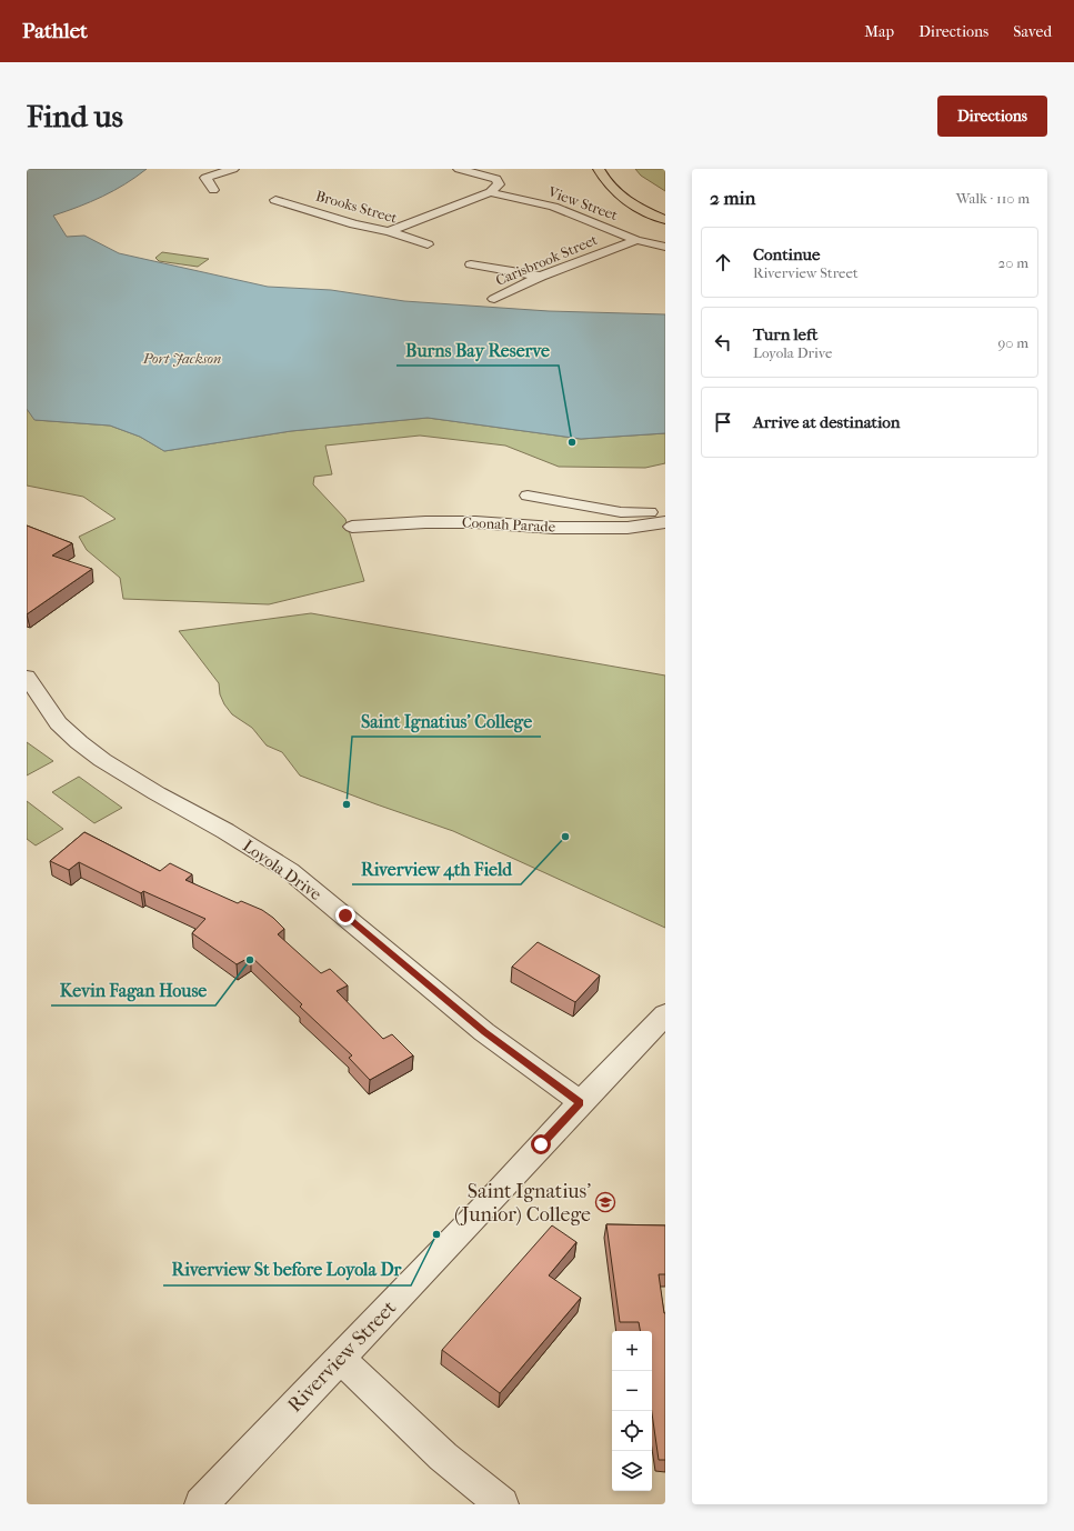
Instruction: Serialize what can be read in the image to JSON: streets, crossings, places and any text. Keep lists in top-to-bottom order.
{
  "streets": {
    "street": [
      "View Street",
      "Brooks Street",
      "Carisbrook Street",
      "Coonah Parade",
      "Loyola Drive",
      "Riverview Street"
    ]
  },
  "crossings": [
    ["View Street", "Carisbrook Street"],
    ["Loyola Drive", "Riverview Street"]
  ],
  "water": ["Port Jackson"],
  "places": {
    "other": [
      "Burns Bay Reserve",
      "Saint Ignatius' College",
      "Riverview 4th Field",
      "Kevin Fagan House",
      "Riverview St before Loyola Dr"
    ],
    "school or university": ["Saint Ignatius' (Junior) College"]
  },
  "page": {
    "header": "Pathlet",
    "nav": ["Map", "Directions", "Saved"],
    "buttons": "Directions",
    "title": "Find us",
    "heading": ["2 min", "Walk · 110 m"],
    "list": [
      ["Continue", "Riverview Street", "20 m"],
      ["Turn left", "Loyola Drive", "90 m"],
      "Arrive at destination"
    ],
    "map_buttons": ["+", "−"]
  }
}
